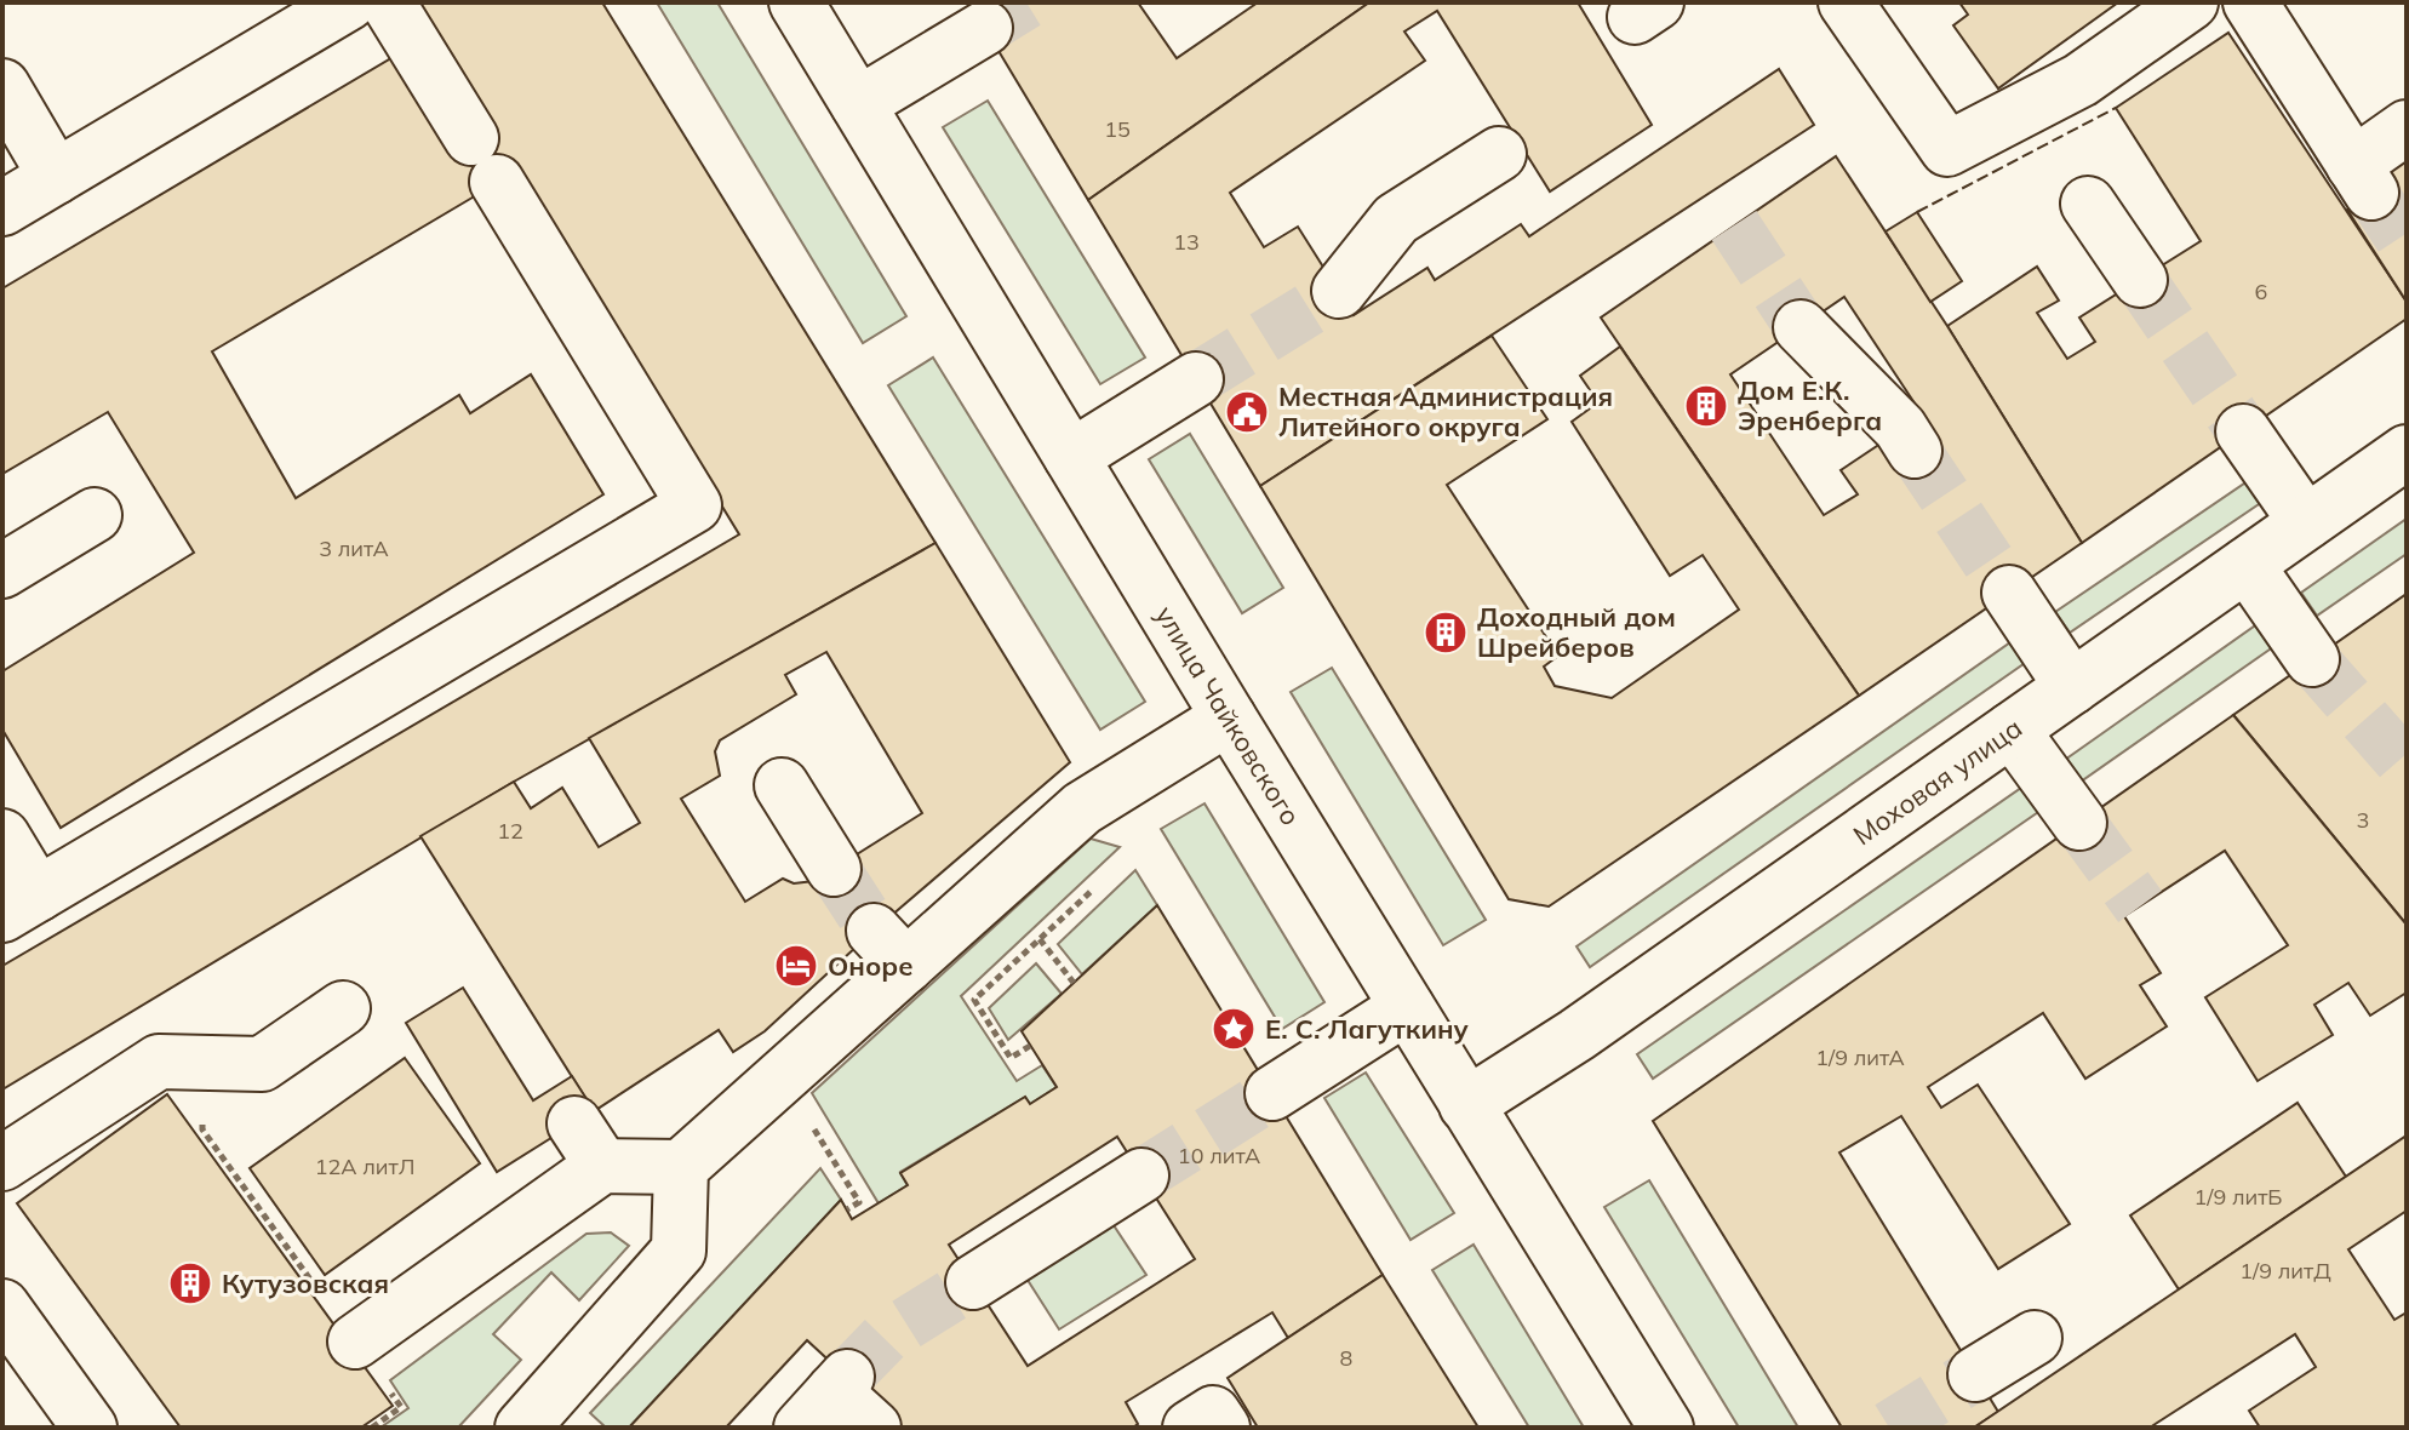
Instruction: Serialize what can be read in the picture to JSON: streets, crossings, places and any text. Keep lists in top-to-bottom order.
{
  "streets": {
    "street": ["улица Чайковского", "Моховая улица"]
  },
  "crossings": [
    ["улица Чайковского", "Моховая улица"]
  ],
  "places": {
    "building": ["Дом Е.К. Эренберга", "Доходный дом Шрейберов", "Кутузовская"],
    "public building": ["Местная Администрация Литейного округа"],
    "hotel": ["Оноре"],
    "place": ["Е. С. Лагуткину"]
  },
  "house_numbers": [
    "15",
    "13",
    "6",
    "3 литА",
    "3",
    "12",
    "1/9 литА",
    "10 литА",
    "12А литЛ",
    "1/9 литБ",
    "1/9 литД",
    "8"
  ]
}
